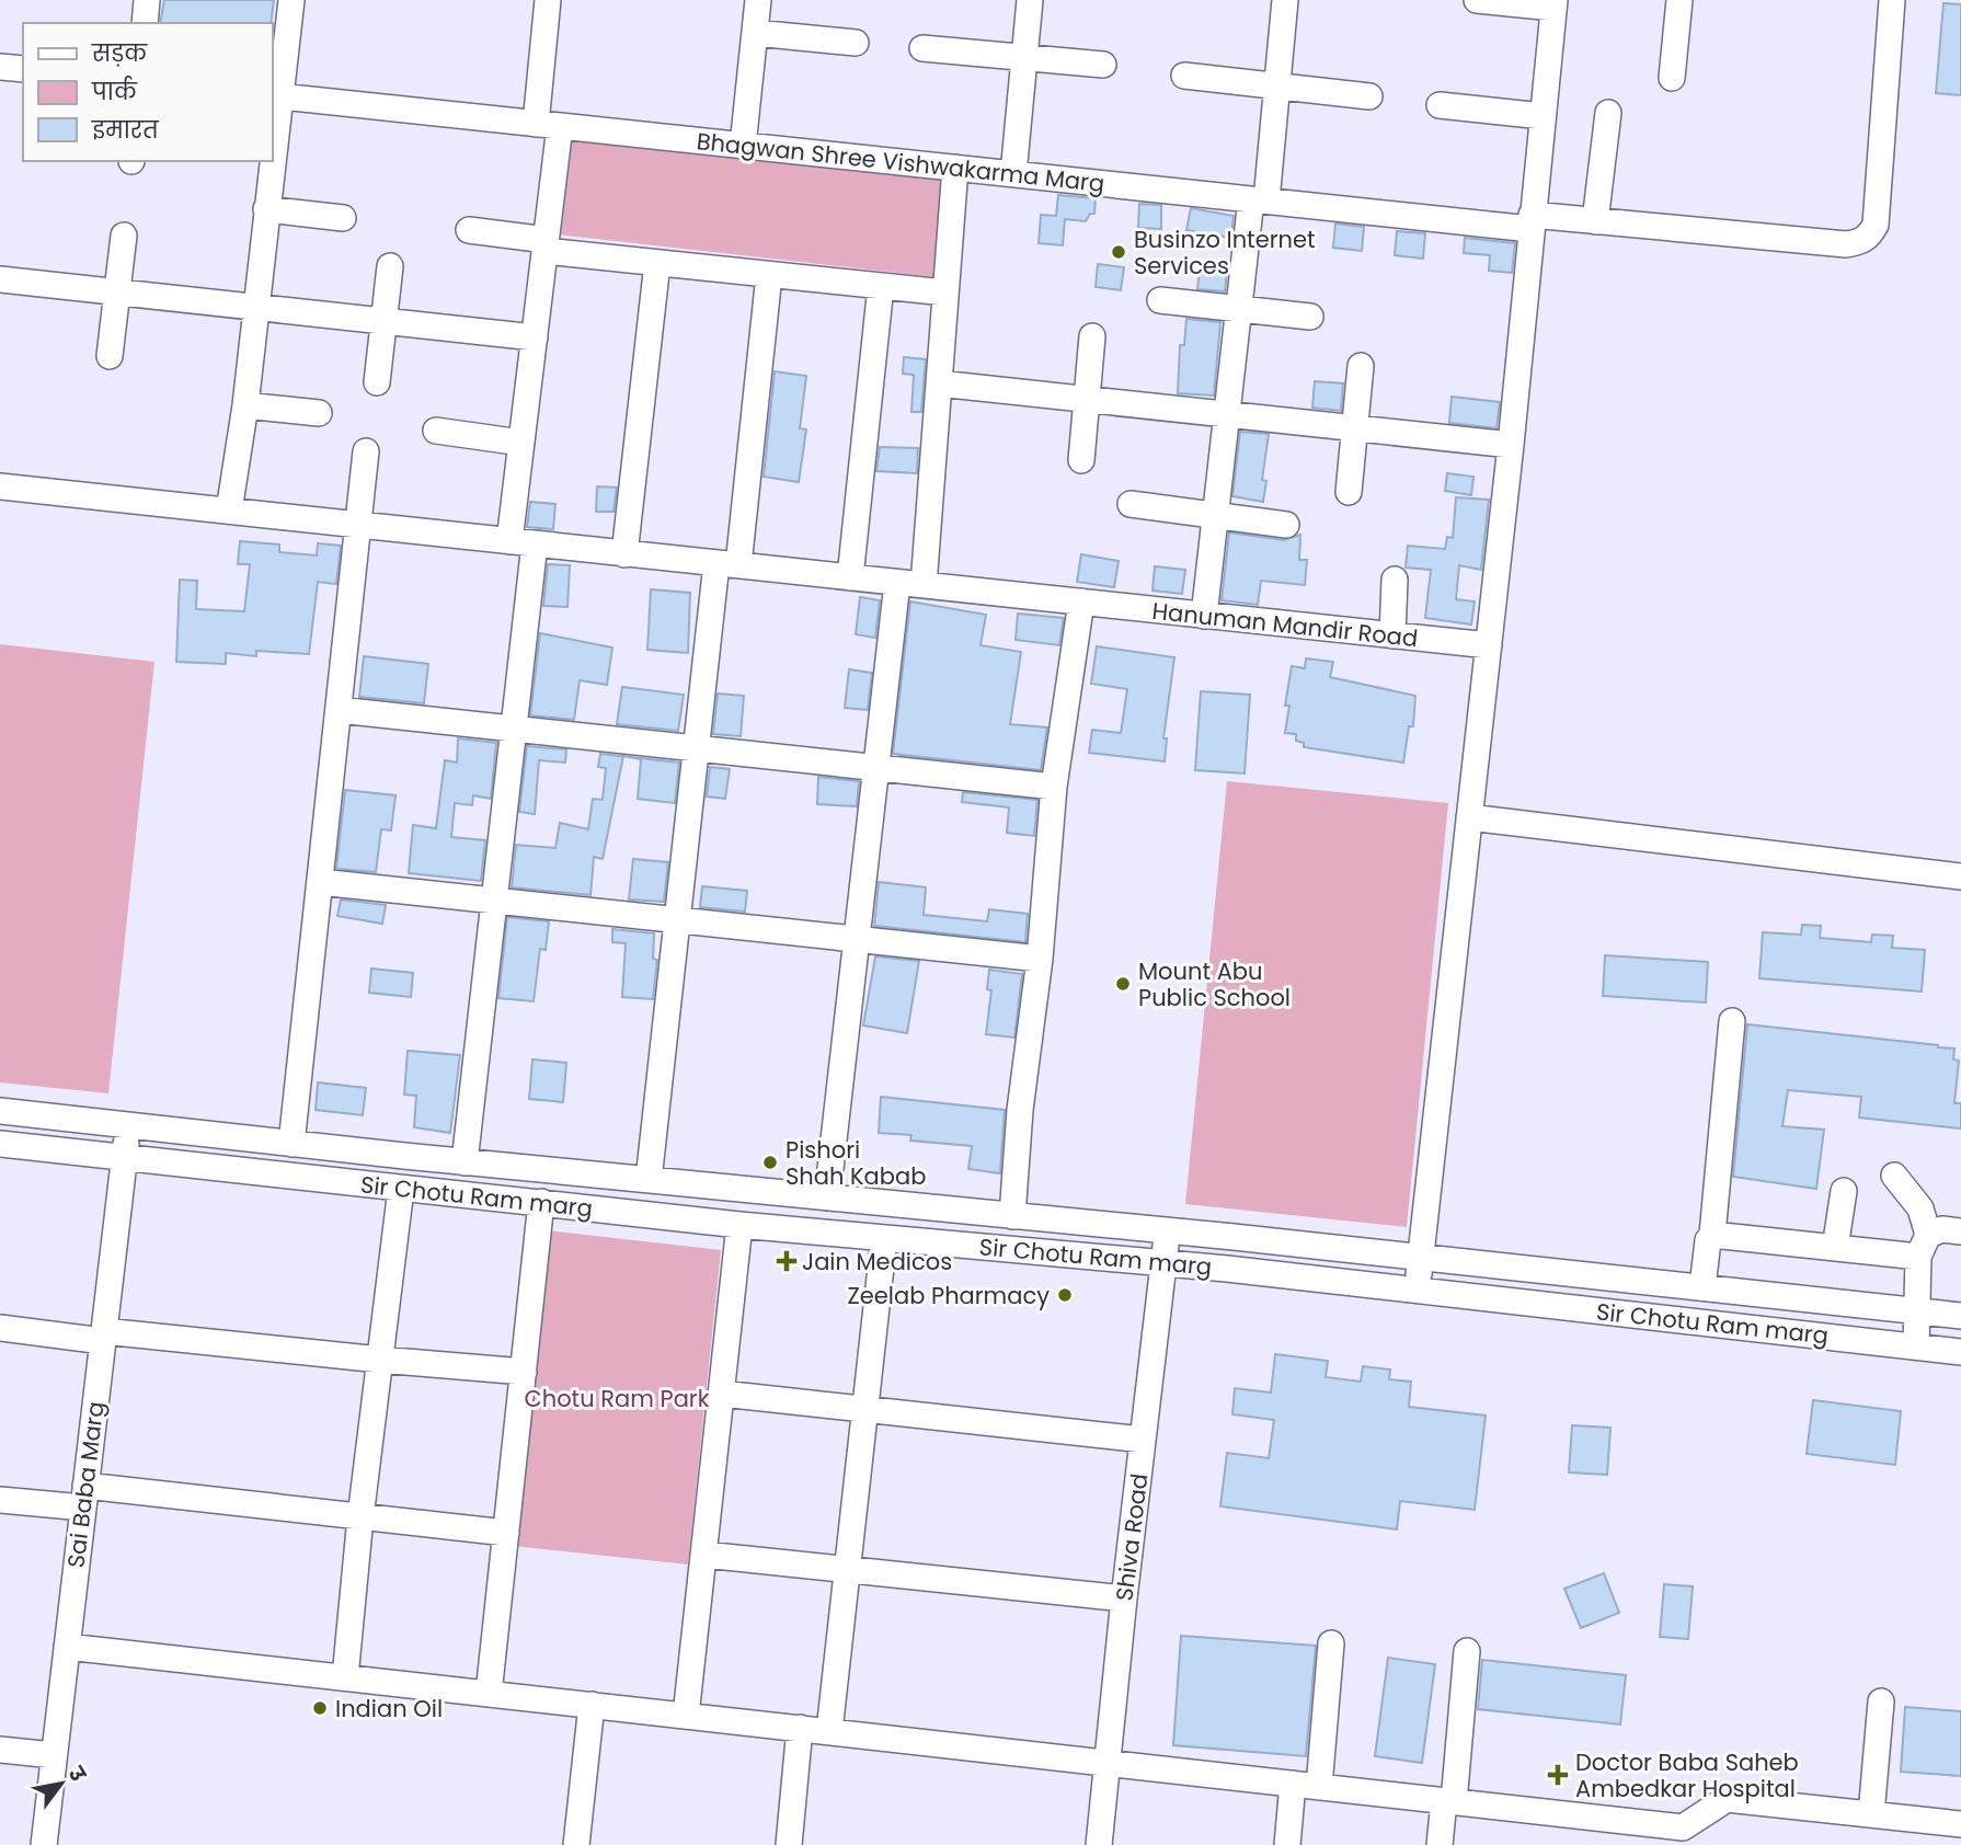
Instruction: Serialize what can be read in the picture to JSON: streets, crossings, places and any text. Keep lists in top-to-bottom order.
{
  "streets": {
    "street": [
      "Bhagwan Shree Vishwakarma Marg",
      "Hanuman Mandir Road",
      "Sir Chotu Ram marg",
      "Sai Baba Marg",
      "Shiva Road"
    ]
  },
  "crossings": [
    ["Sir Chotu Ram marg", "Sai Baba Marg"],
    ["Sir Chotu Ram marg", "Shiva Road"]
  ],
  "parks": ["Chotu Ram Park"],
  "places": {
    "other": [
      "Businzo Internet Services",
      "Mount Abu Public School",
      "Pishori Shah Kabab",
      "Zeelab Pharmacy",
      "Indian Oil"
    ],
    "health": ["Jain Medicos", "Doctor Baba Saheb Ambedkar Hospital"]
  },
  "legend": ["सड़क", "पार्क", "इमारत"],
  "north": "top right"
}
